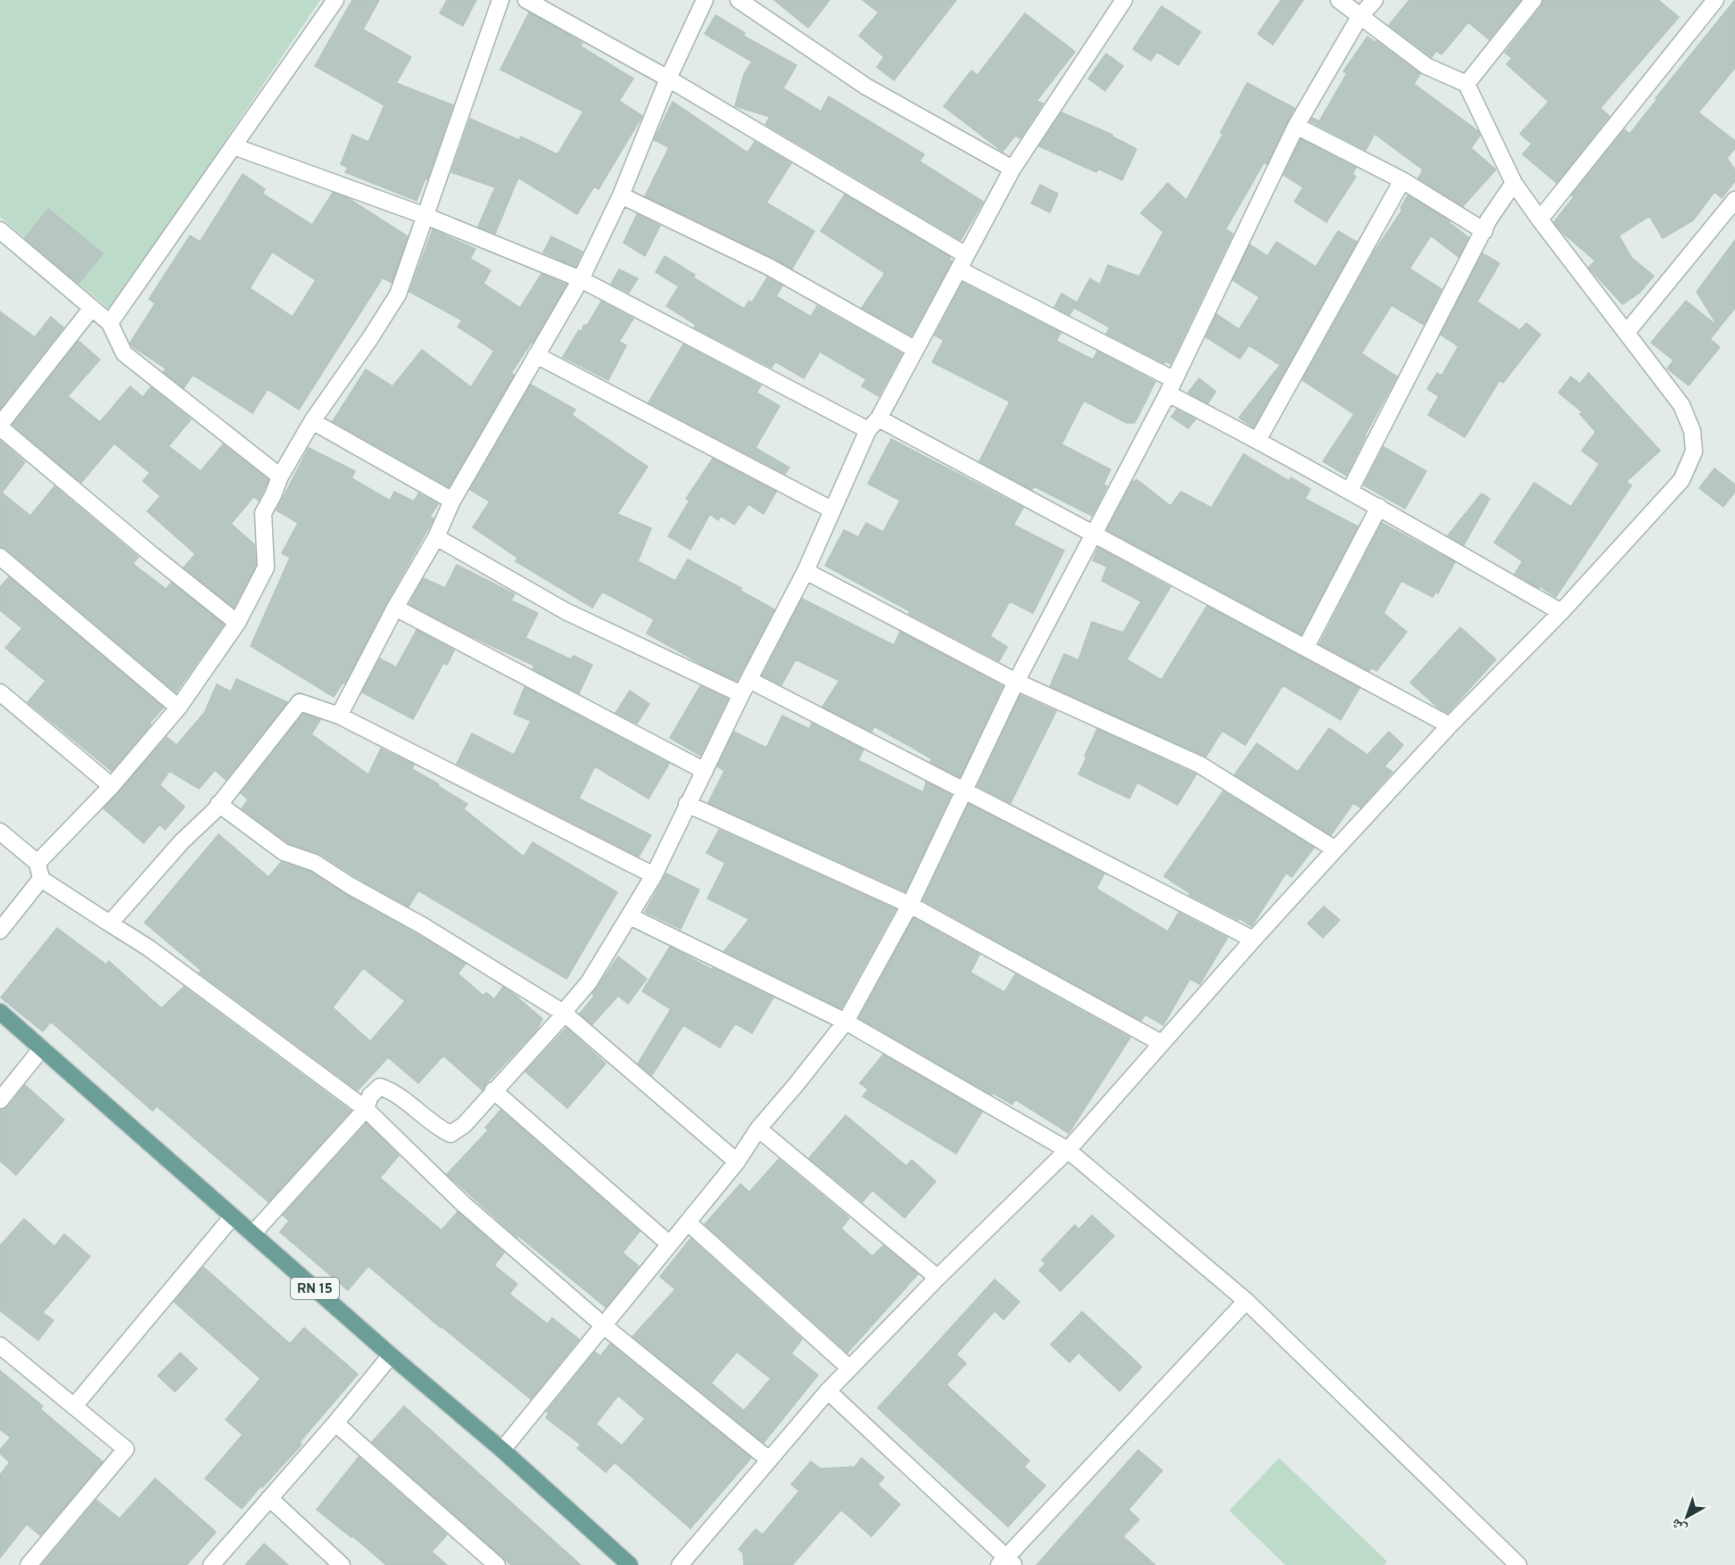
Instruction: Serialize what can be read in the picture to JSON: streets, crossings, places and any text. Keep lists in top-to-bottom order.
{
  "streets": {
    "main road": ["RN 15"]
  },
  "north": "bottom left"
}
